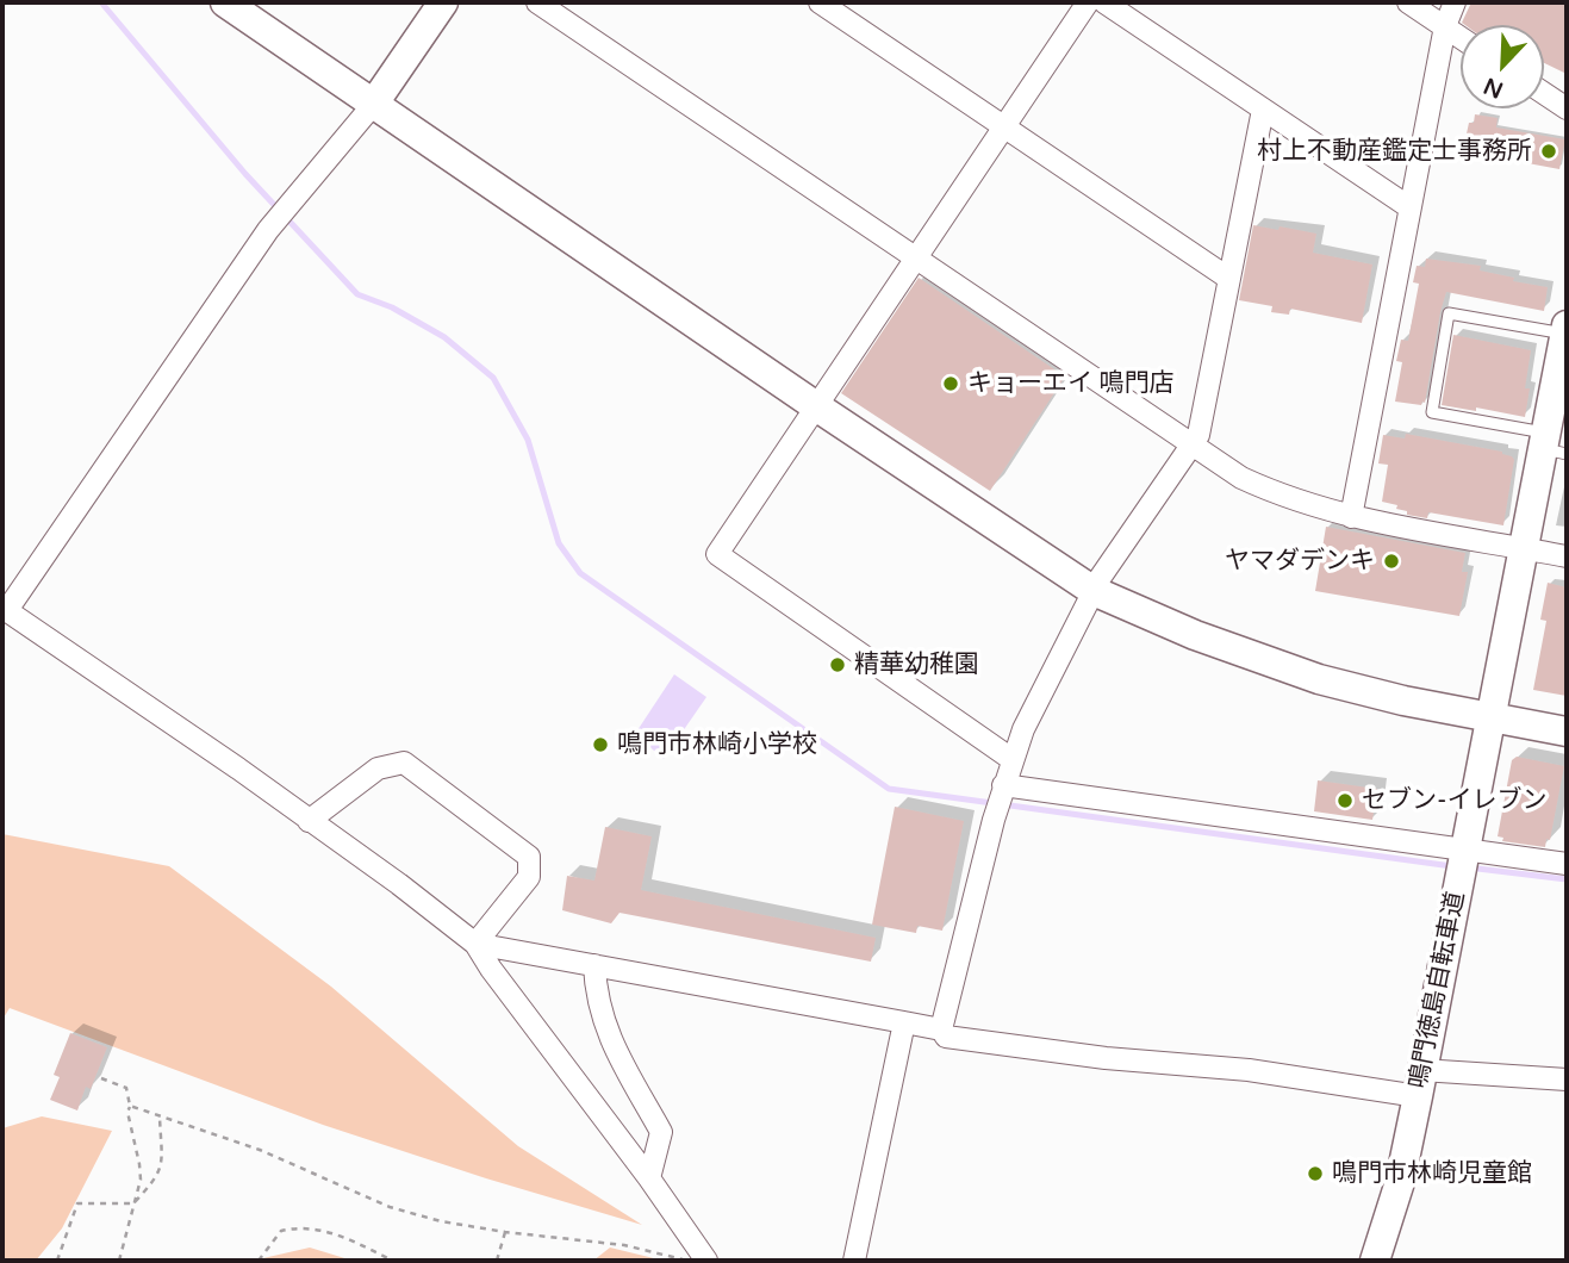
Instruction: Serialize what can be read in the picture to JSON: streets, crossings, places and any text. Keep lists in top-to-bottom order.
{
  "streets": {
    "street": ["鳴門徳島自転車道"]
  },
  "places": [
    "村上不動産鑑定士事務所",
    "キョーエイ 鳴門店",
    "ヤマダデンキ",
    "精華幼稚園",
    "鳴門市林崎小学校",
    "セブン-イレブン",
    "鳴門市林崎児童館"
  ],
  "north": "bottom left"
}
